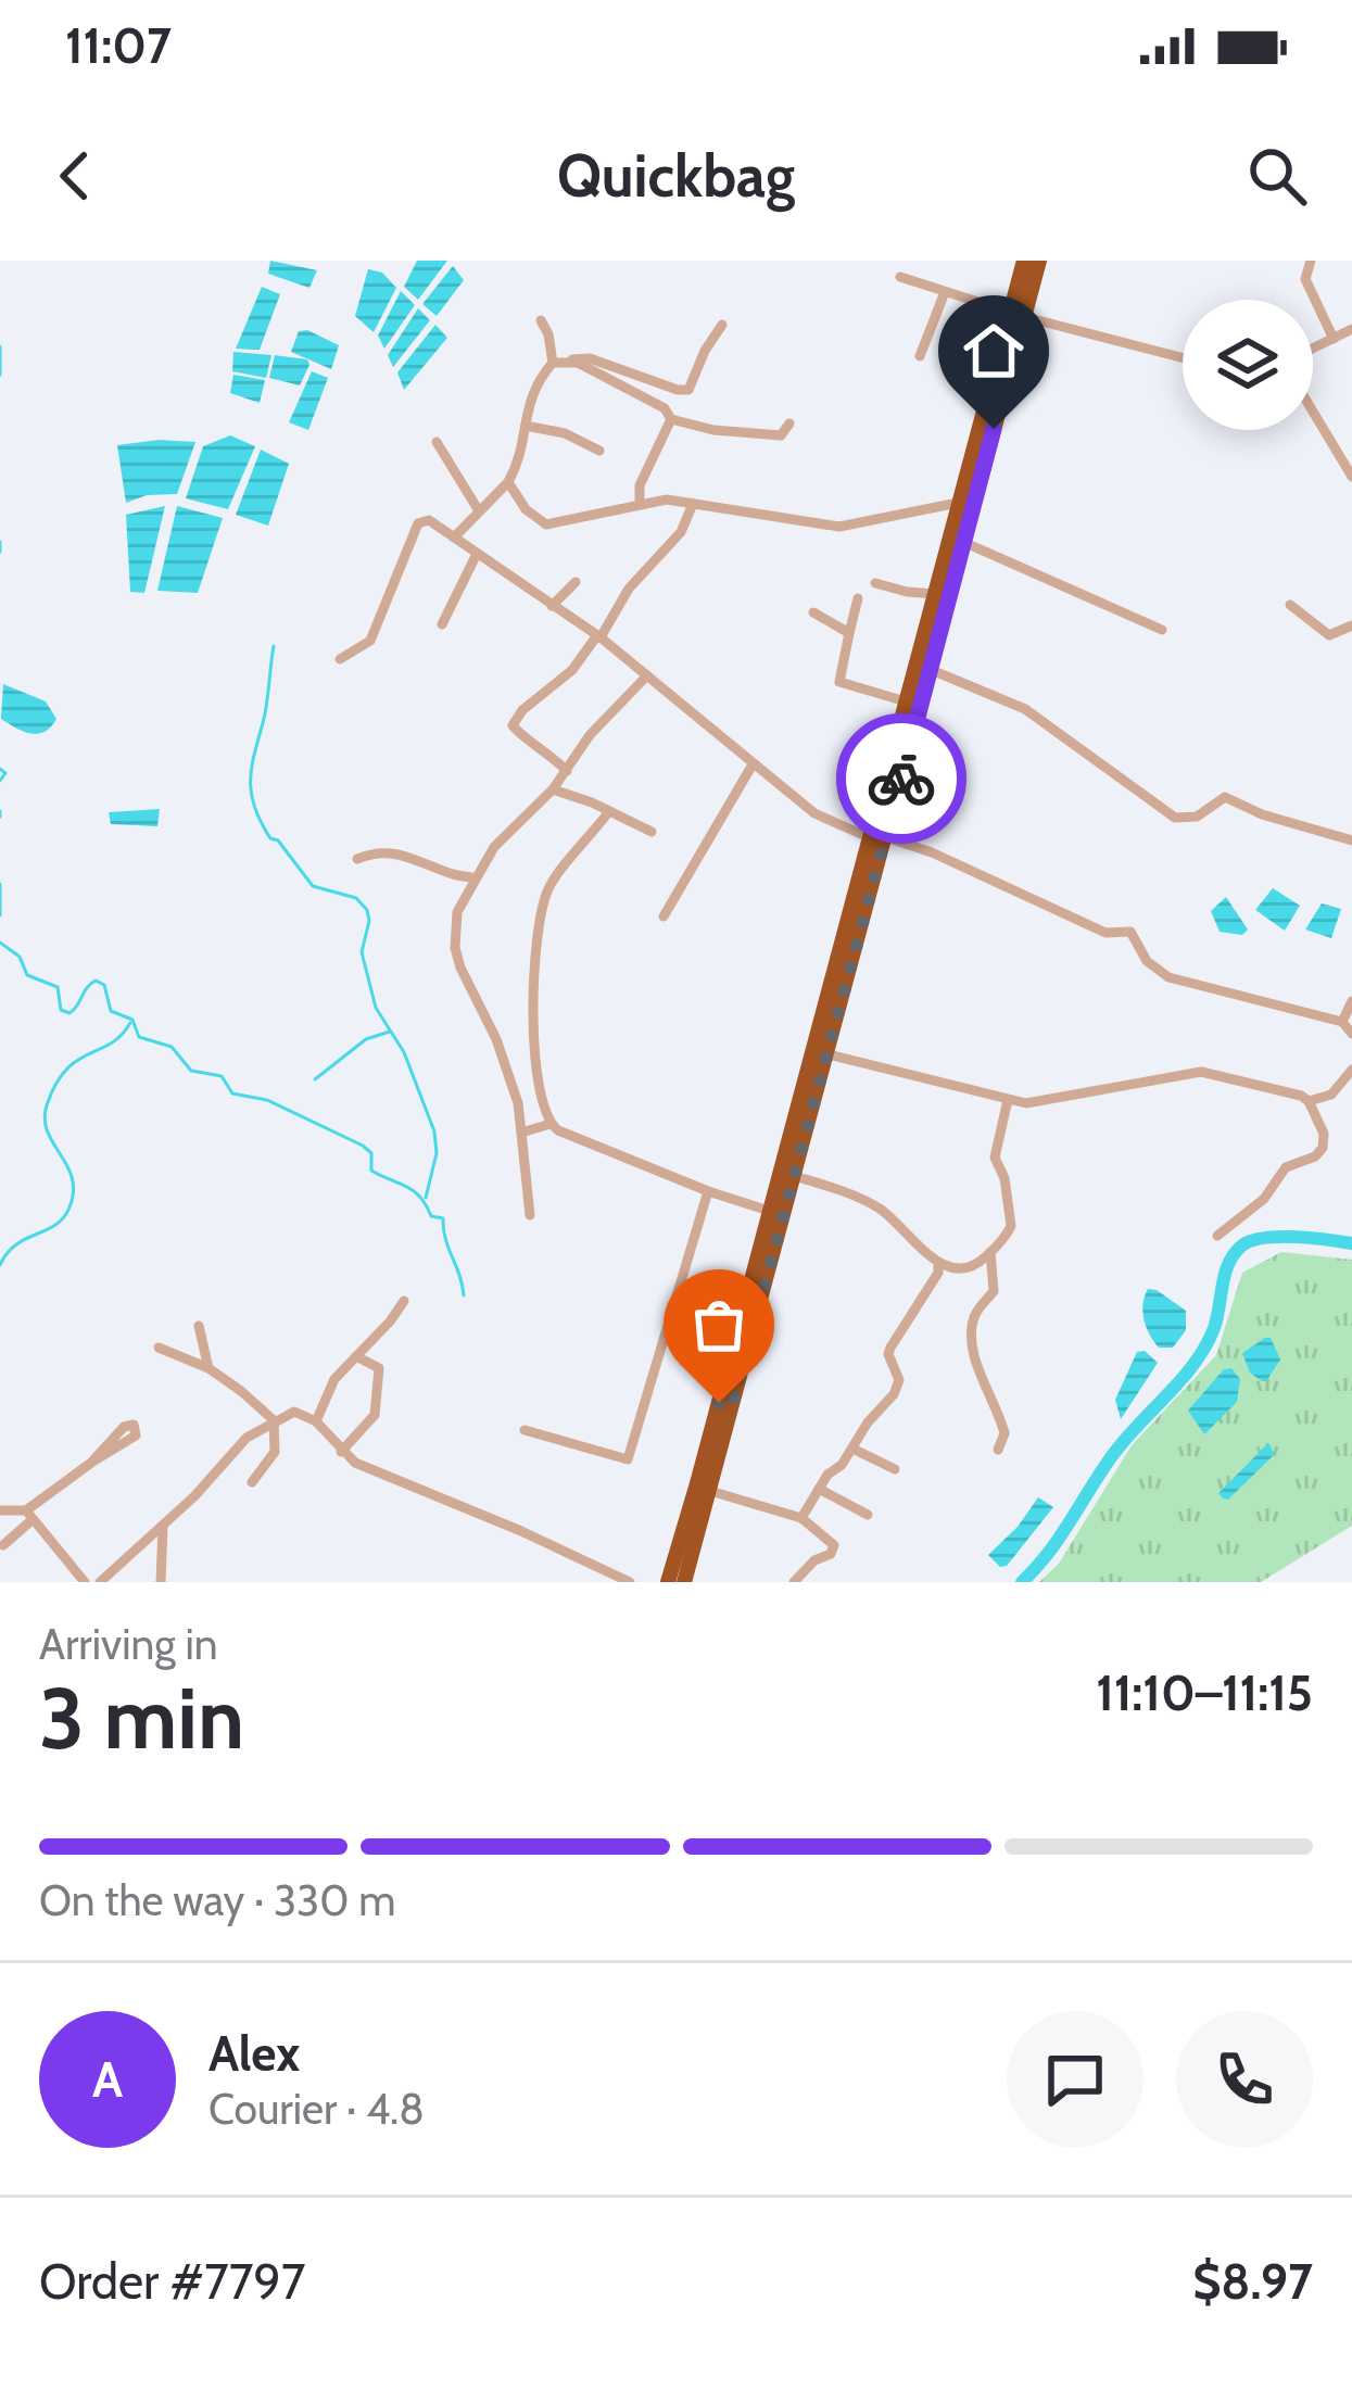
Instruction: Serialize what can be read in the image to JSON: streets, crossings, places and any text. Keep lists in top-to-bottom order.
{
  "page": {
    "status": "11:07",
    "header": "Quickbag",
    "heading": ["3 min", "Arriving in", "11:10–11:15"],
    "panel": [
      "Alex",
      "Courier · 4.8",
      "Order #7797",
      "$8.97"
    ],
    "bar": "On the way · 330 m",
    "round": "A"
  }
}
